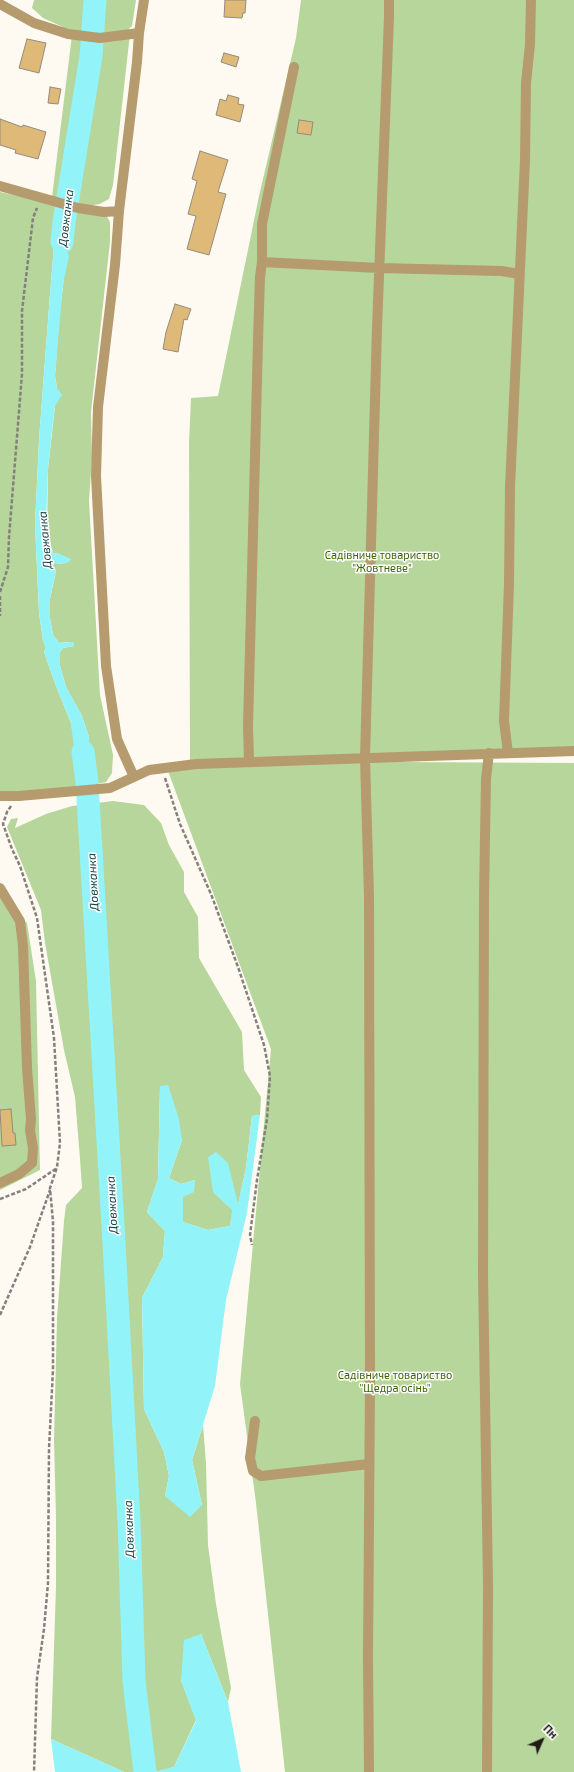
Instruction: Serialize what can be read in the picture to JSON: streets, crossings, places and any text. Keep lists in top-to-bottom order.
{
  "water": ["Довжанка"],
  "parks": ["Садівниче товариство \"Жовтневе\"", "Садівниче товариство \"Щедра осінь\""],
  "north": "top right"
}
